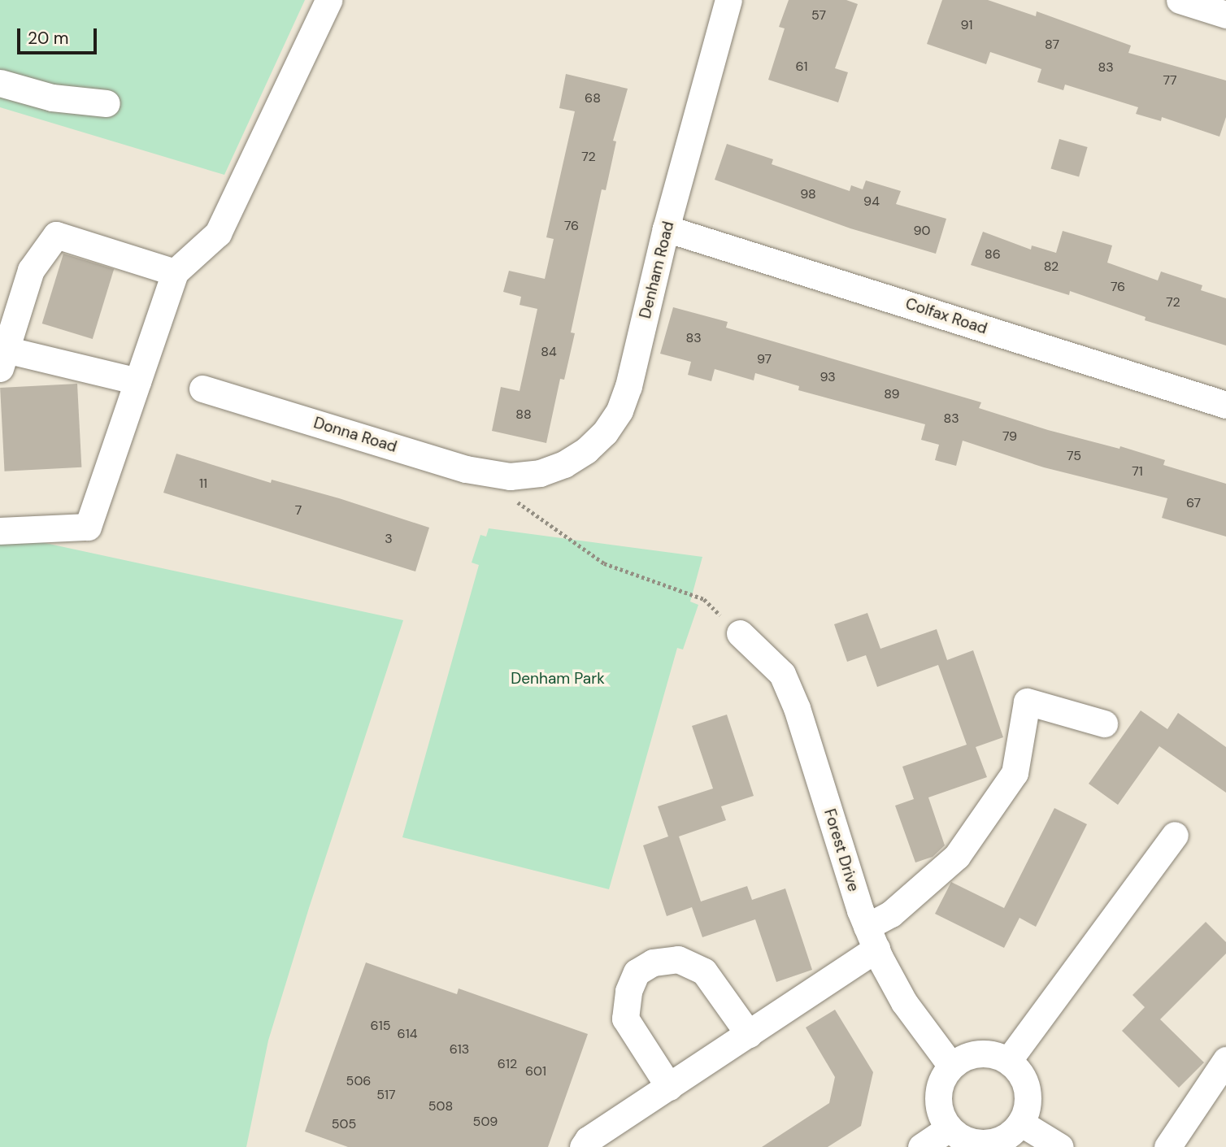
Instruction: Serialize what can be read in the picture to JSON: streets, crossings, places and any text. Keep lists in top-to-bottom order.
{
  "streets": {
    "street": [
      "Denham Road",
      "Colfax Road",
      "Donna Road",
      "Forest Drive"
    ]
  },
  "crossings": [
    ["Denham Road", "Colfax Road"],
    ["Denham Road", "Donna Road"]
  ],
  "parks": ["Denham Park"],
  "house_numbers": [
    "57",
    "91",
    "87",
    "61",
    "83",
    "77",
    "68",
    "72",
    "98",
    "94",
    "76",
    "90",
    "86",
    "82",
    "76",
    "72",
    "83",
    "84",
    "97",
    "93",
    "89",
    "88",
    "83",
    "79",
    "75",
    "71",
    "11",
    "67",
    "7",
    "3",
    "615",
    "614",
    "613",
    "612",
    "601",
    "506",
    "517",
    "508",
    "509",
    "505"
  ],
  "scale_bar": "20 m"
}
